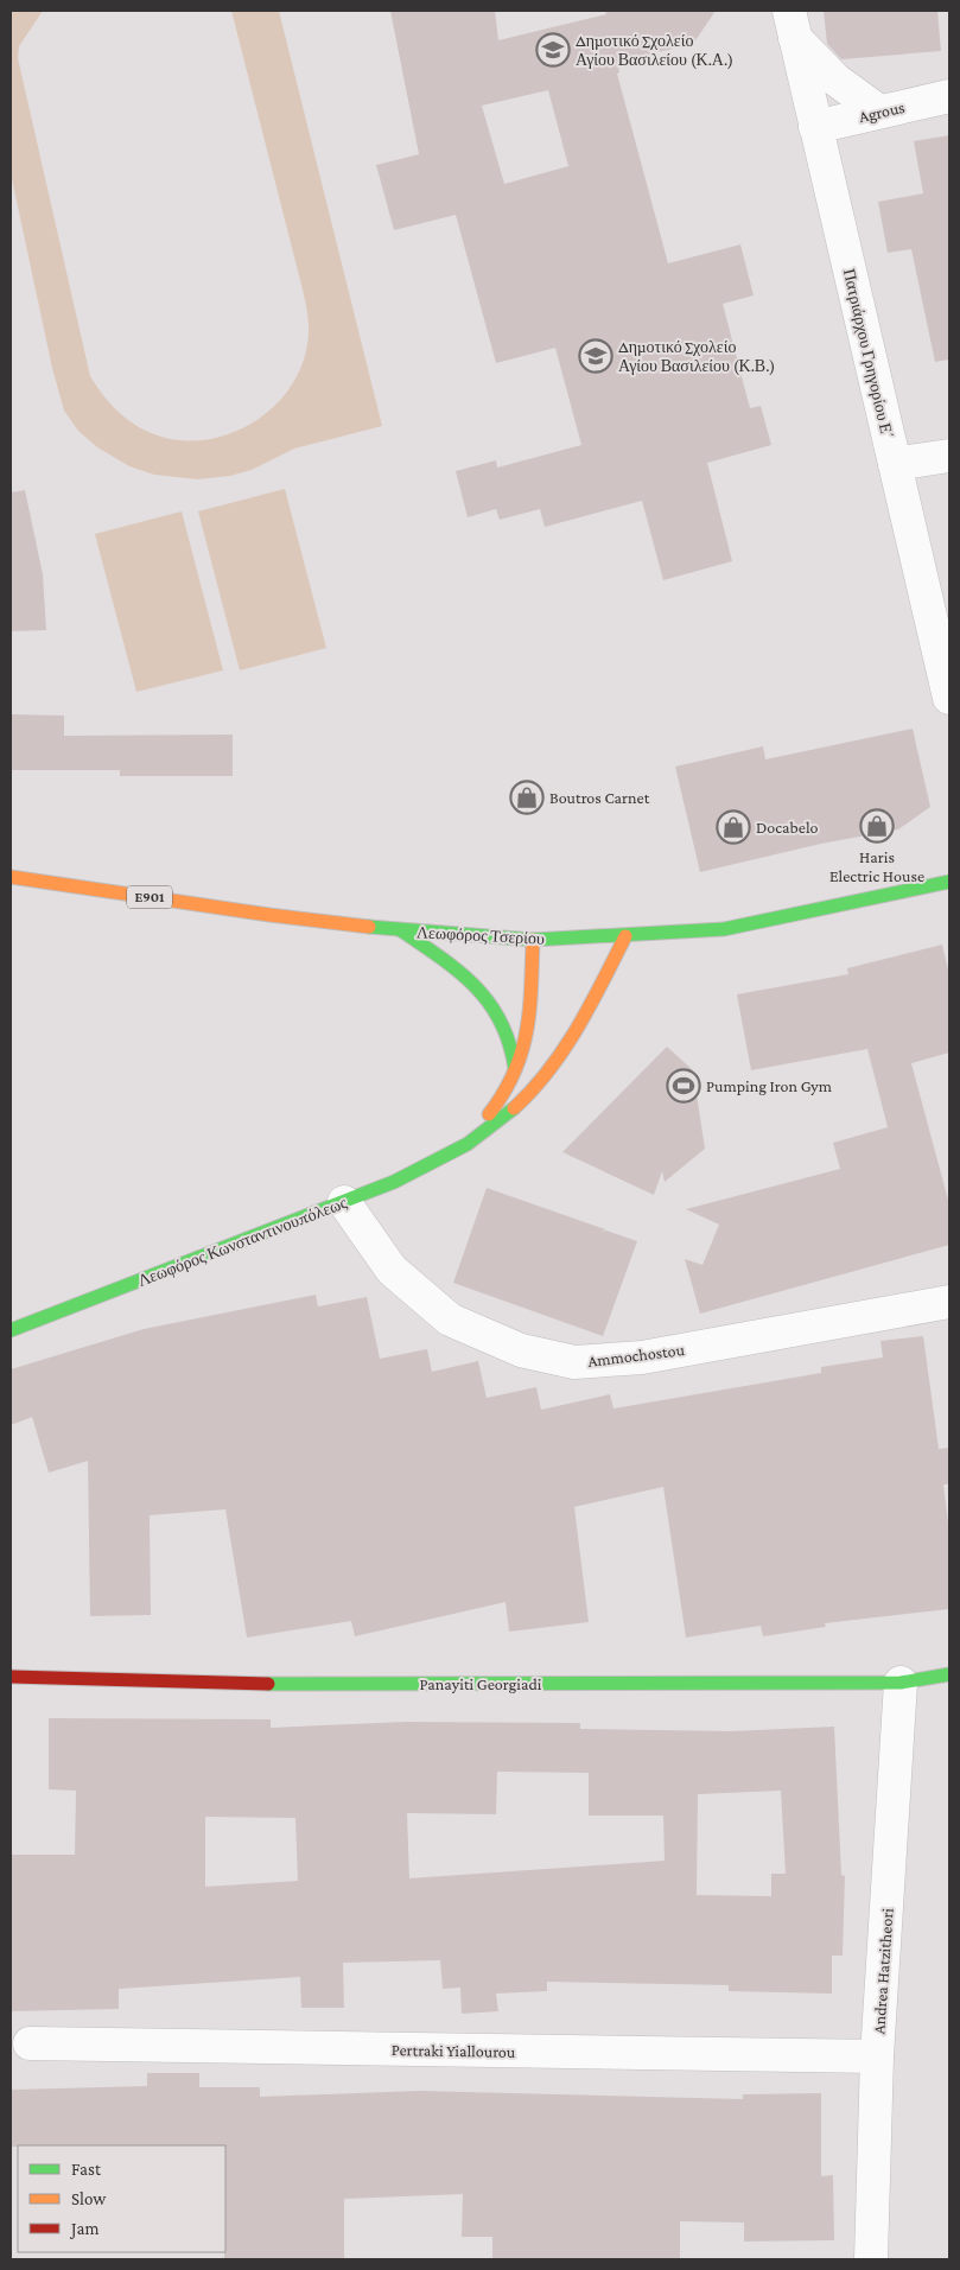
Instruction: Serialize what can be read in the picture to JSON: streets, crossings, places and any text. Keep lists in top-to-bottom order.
{
  "streets": {
    "street": [
      "Agrous",
      "Πατριάρχου Γρηγορίου Ε΄",
      "E901",
      "Λεωφόρος Τσερίου",
      "Λεωφόρος Κωνσταντινουπόλεως",
      "Ammochostou",
      "Panayiti Georgiadi",
      "Andrea Hatzitheori",
      "Pertraki Yiallourou"
    ]
  },
  "crossings": [
    ["Agrous", "Πατριάρχου Γρηγορίου Ε΄"],
    ["Λεωφόρος Τσερίου", "Λεωφόρος Κωνσταντινουπόλεως"],
    ["Λεωφόρος Κωνσταντινουπόλεως", "Ammochostou"],
    ["Panayiti Georgiadi", "Andrea Hatzitheori"],
    ["Andrea Hatzitheori", "Pertraki Yiallourou"]
  ],
  "places": {
    "school or university": ["Δημοτικό Σχολείο Αγίου Βασιλείου (Κ.Α.)", "Δημοτικό Σχολείο Αγίου Βασιλείου (Κ.Β.)"],
    "shop": ["Boutros Carnet", "Haris Electric House", "Docabelo"],
    "sports": ["Pumping Iron Gym"]
  },
  "legend": ["Fast", "Slow", "Jam"]
}
